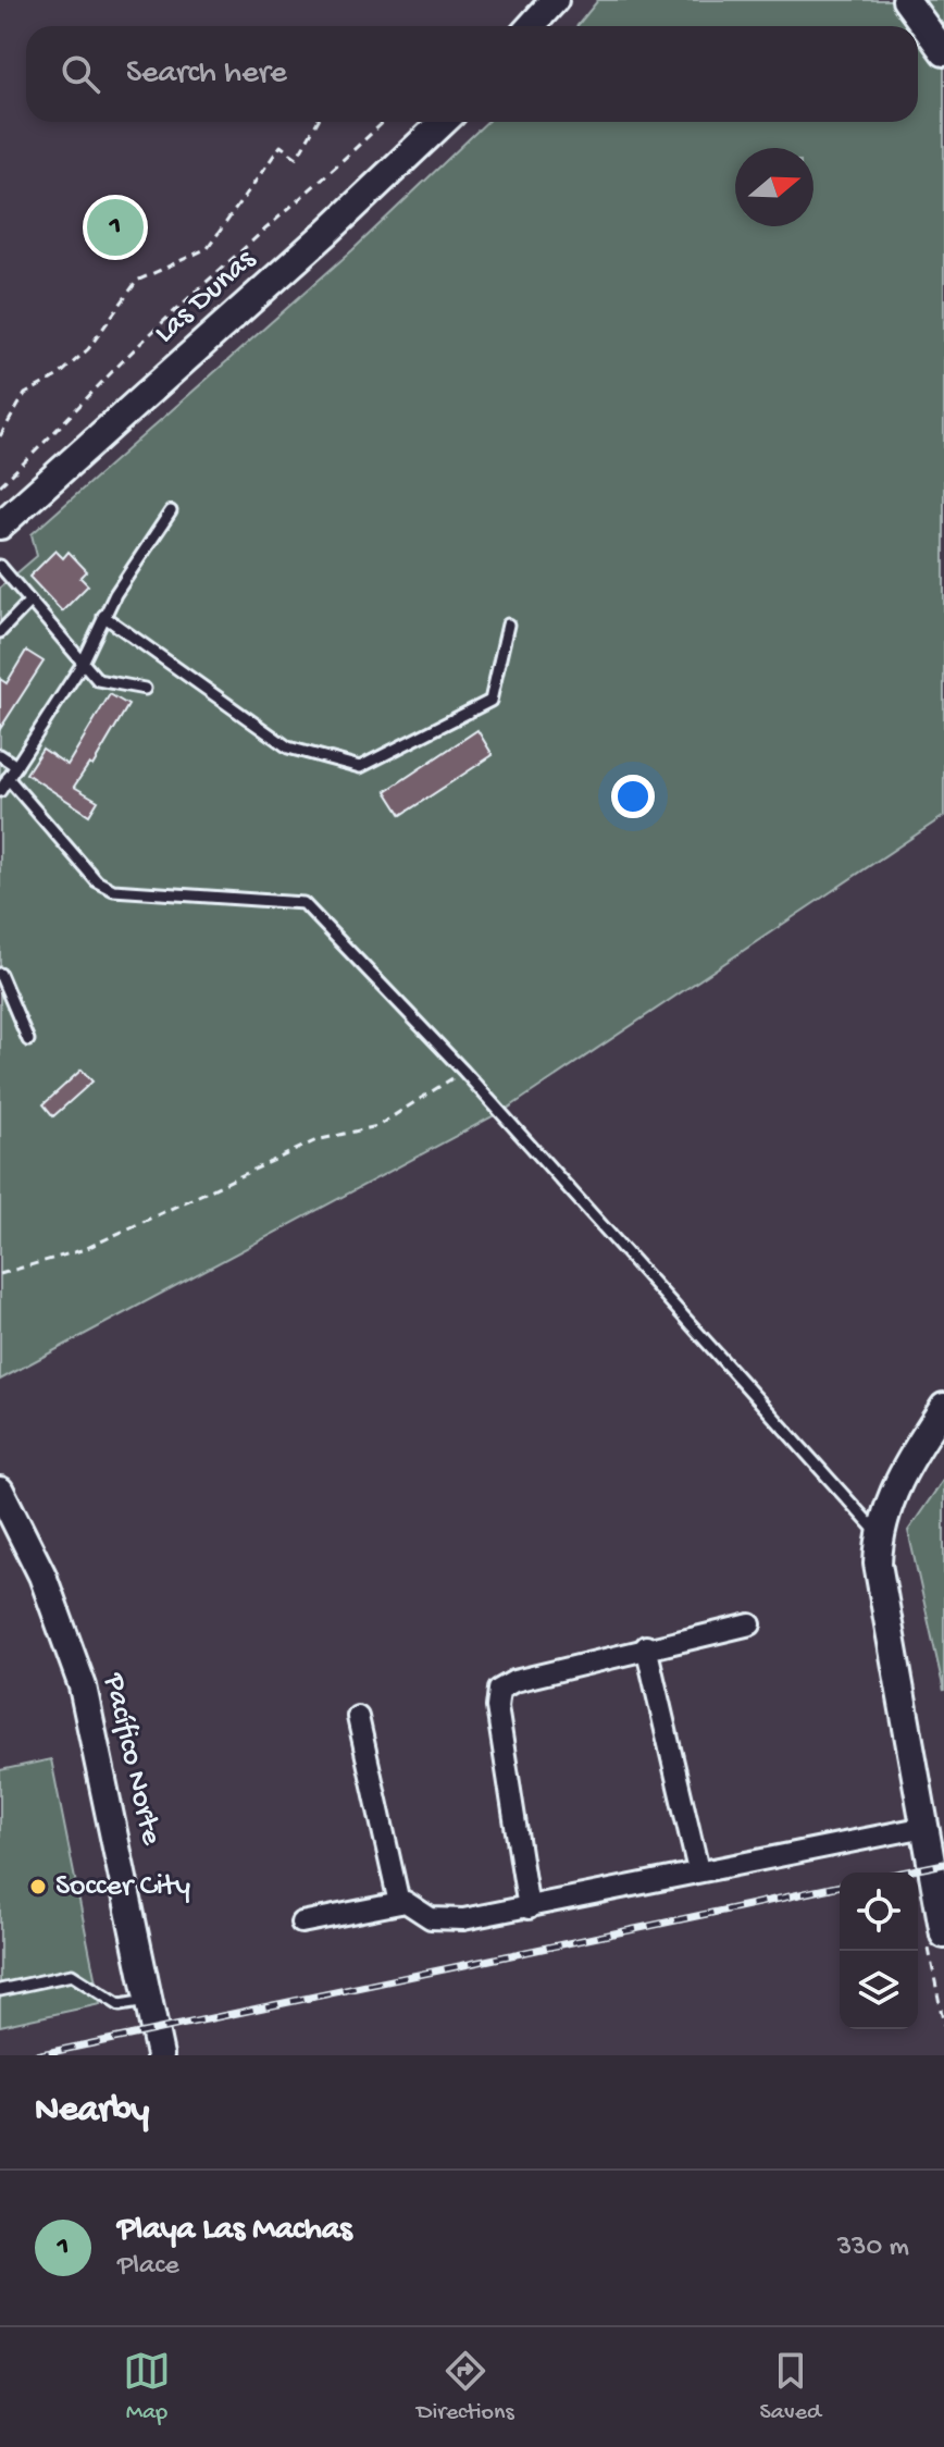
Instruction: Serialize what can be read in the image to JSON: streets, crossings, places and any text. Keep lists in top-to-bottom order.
{
  "streets": {
    "main road": ["Las Dunas", "Pacífico Norte"]
  },
  "places": ["Soccer City"],
  "north": "right",
  "page": {
    "search": "Search here",
    "pins": "1",
    "heading": "Nearby",
    "list": [
      {
        "mark": "1",
        "name": "Playa Las Machas",
        "note": "Place",
        "value": "330 m"
      }
    ],
    "nav": ["Map", "Directions", "Saved"]
  }
}
